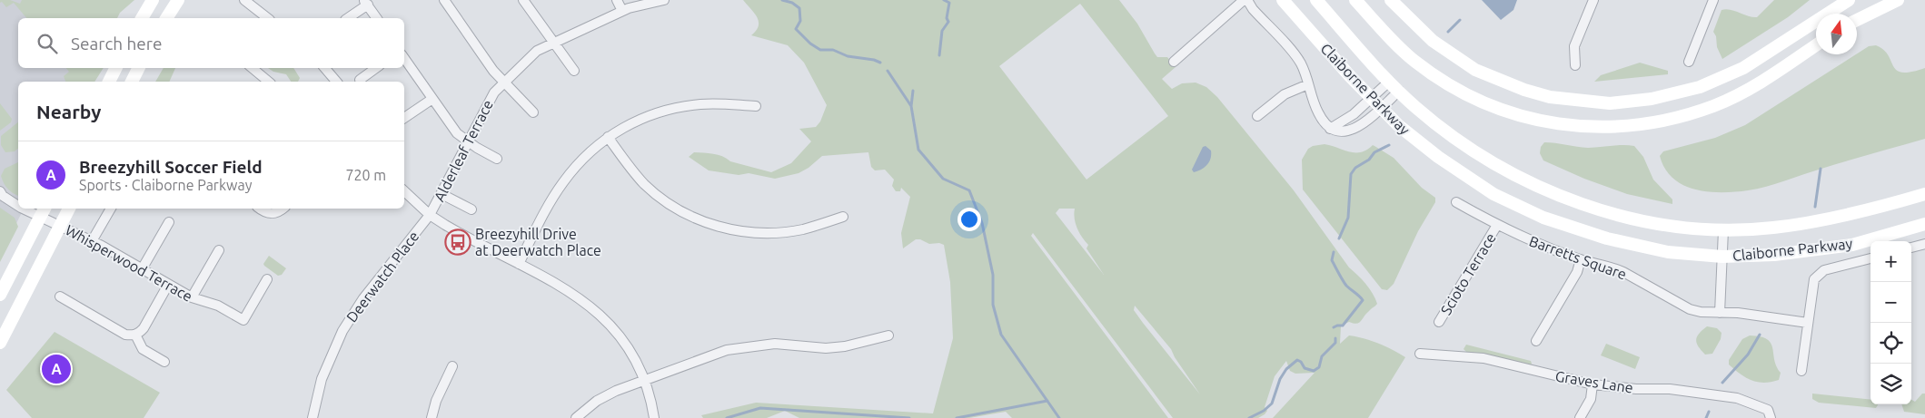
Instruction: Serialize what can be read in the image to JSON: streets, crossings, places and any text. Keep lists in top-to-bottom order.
{
  "streets": {
    "main road": ["Claiborne Parkway"],
    "street": [
      "Alderleaf Terrace",
      "Barretts Square",
      "Whisperwood Terrace",
      "Scioto Terrace",
      "Deerwatch Place",
      "Graves Lane"
    ]
  },
  "crossings": [
    ["Alderleaf Terrace", "Deerwatch Place"],
    ["Barretts Square", "Scioto Terrace"]
  ],
  "places": {
    "bus stop": ["Breezyhill Drive at Deerwatch Place"]
  },
  "north": "top",
  "page": {
    "search": "Search here",
    "heading": "Nearby",
    "list": [
      {
        "mark": "A",
        "name": "Breezyhill Soccer Field",
        "note": "Sports · Claiborne Parkway",
        "value": "720 m"
      }
    ],
    "map_buttons": ["+", "−"],
    "pins": "A"
  }
}
